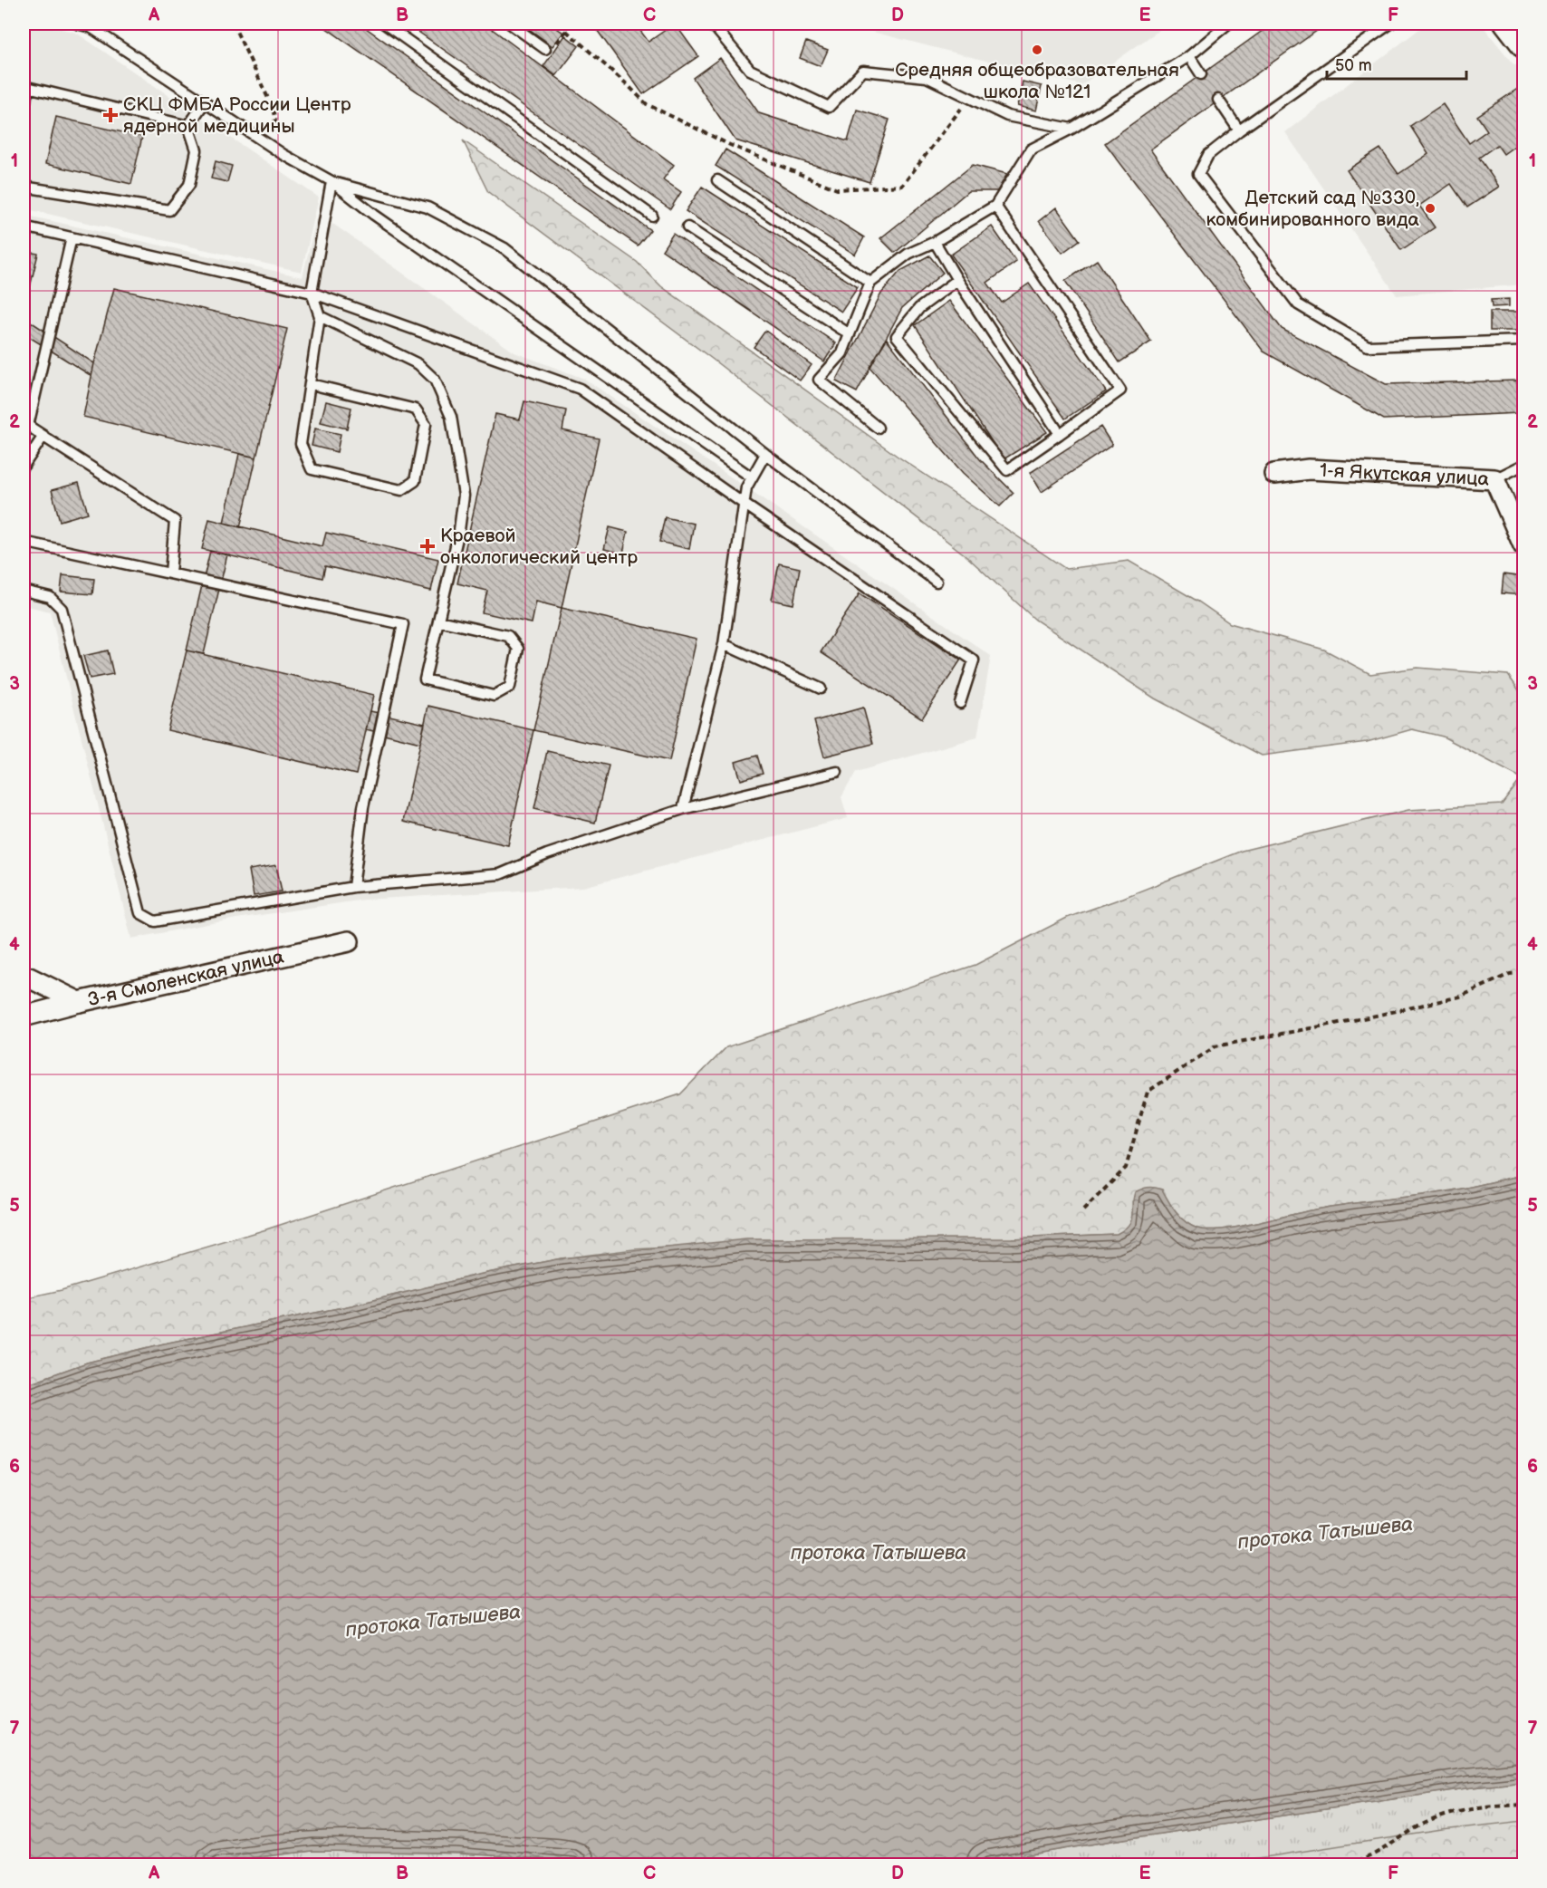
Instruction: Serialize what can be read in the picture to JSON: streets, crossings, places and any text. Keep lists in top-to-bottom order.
{
  "streets": {
    "street": ["1-я Якутская улица", "3-я Смоленская улица"]
  },
  "water": ["протока Татышева"],
  "places": {
    "other": ["Средняя общеобразовательная школа №121", "Детский сад №330, комбинированного вида"],
    "health": ["СКЦ ФМБА России Центр ядерной медицины", "Краевой онкологический центр"]
  },
  "scale_bar": "50 m",
  "grid": {
    "columns": [
      "A",
      "B",
      "C",
      "D",
      "E",
      "F"
    ],
    "rows": [
      "1",
      "2",
      "3",
      "4",
      "5",
      "6",
      "7"
    ]
  }
}
